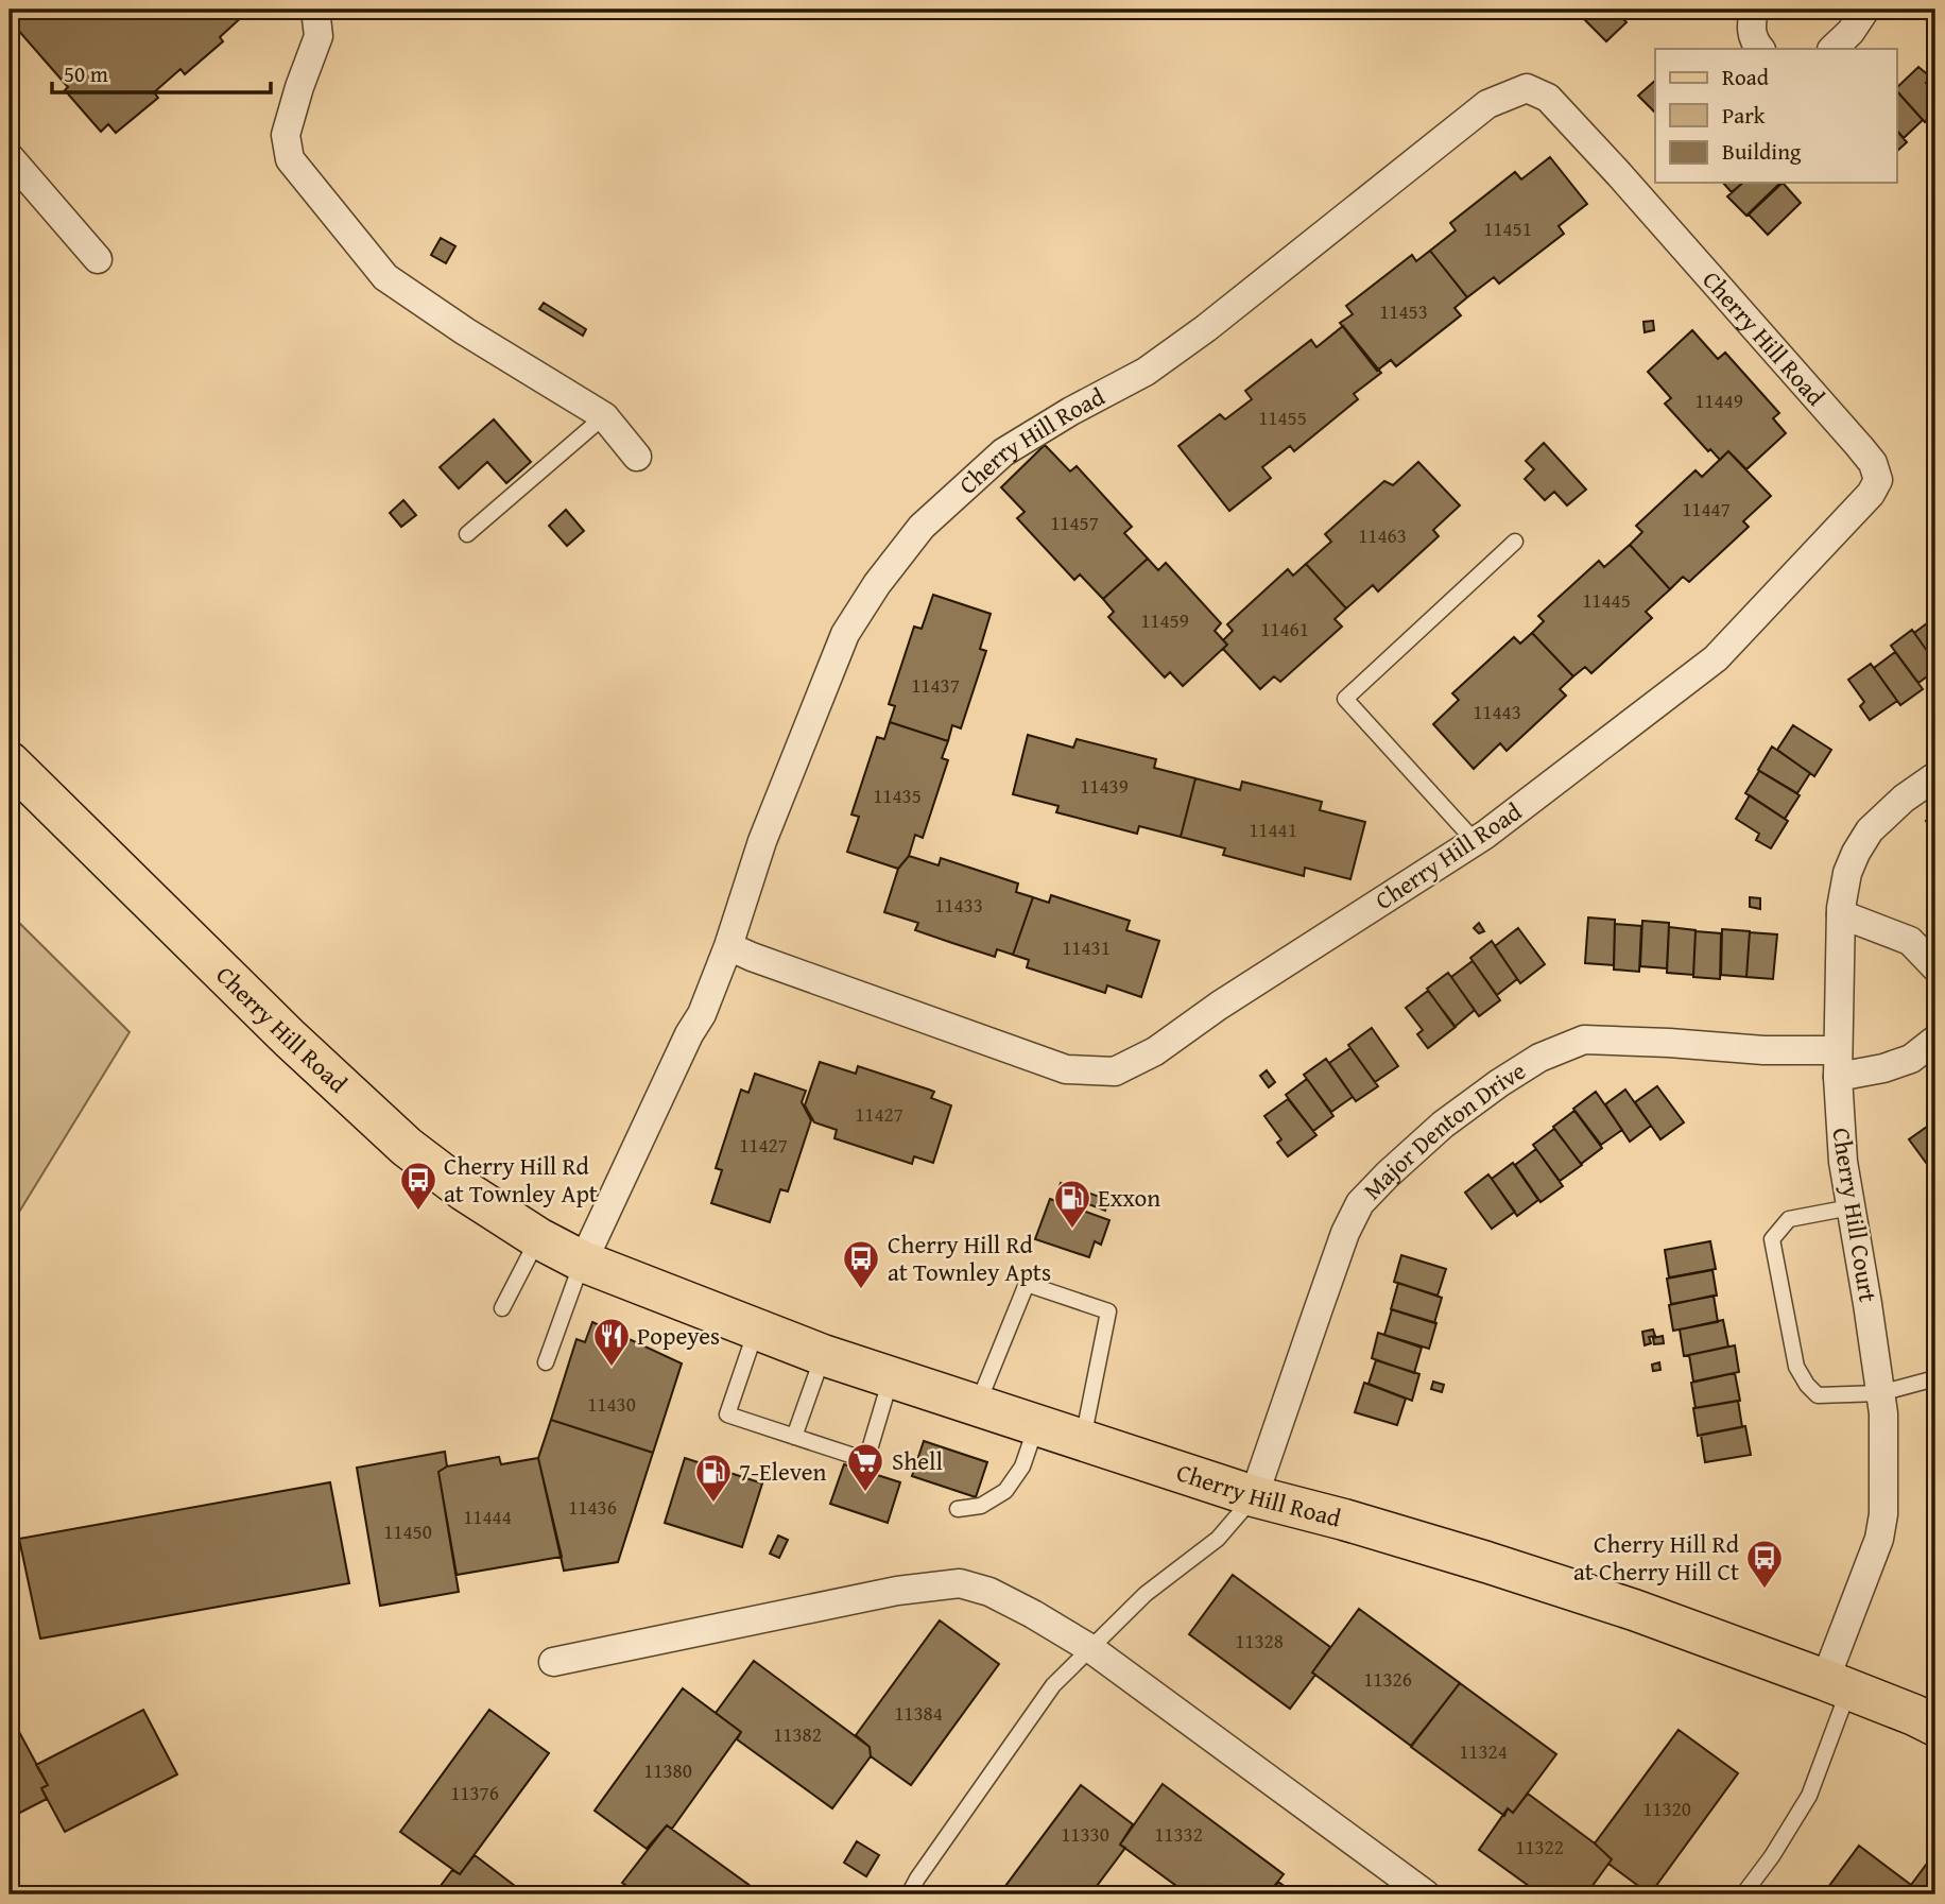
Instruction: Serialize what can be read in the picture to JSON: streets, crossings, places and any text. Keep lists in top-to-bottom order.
{
  "streets": {
    "main road": ["Cherry Hill Road"],
    "street": ["Major Denton Drive", "Cherry Hill Court"]
  },
  "crossings": [
    ["Cherry Hill Road", "Major Denton Drive"],
    ["Cherry Hill Road", "Cherry Hill Court"],
    ["Major Denton Drive", "Cherry Hill Court"]
  ],
  "places": {
    "bus stop": ["Cherry Hill Rd at Townley Apt", "Cherry Hill Rd at Townley Apts", "Cherry Hill Rd at Cherry Hill Ct"],
    "fuel station": ["Exxon", "7-Eleven"],
    "restaurant": ["Popeyes"],
    "supermarket": ["Shell"]
  },
  "house_numbers": [
    "11451",
    "11453",
    "11449",
    "11455",
    "11447",
    "11457",
    "11463",
    "11445",
    "11459",
    "11461",
    "11437",
    "11443",
    "11439",
    "11435",
    "11441",
    "11433",
    "11431",
    "11427",
    "11427",
    "11430",
    "11436",
    "11444",
    "11450",
    "11328",
    "11326",
    "11384",
    "11382",
    "11324",
    "11380",
    "11376",
    "11320",
    "11330",
    "11332",
    "11322"
  ],
  "legend": ["Road", "Park", "Building"],
  "scale_bar": "50 m"
}
